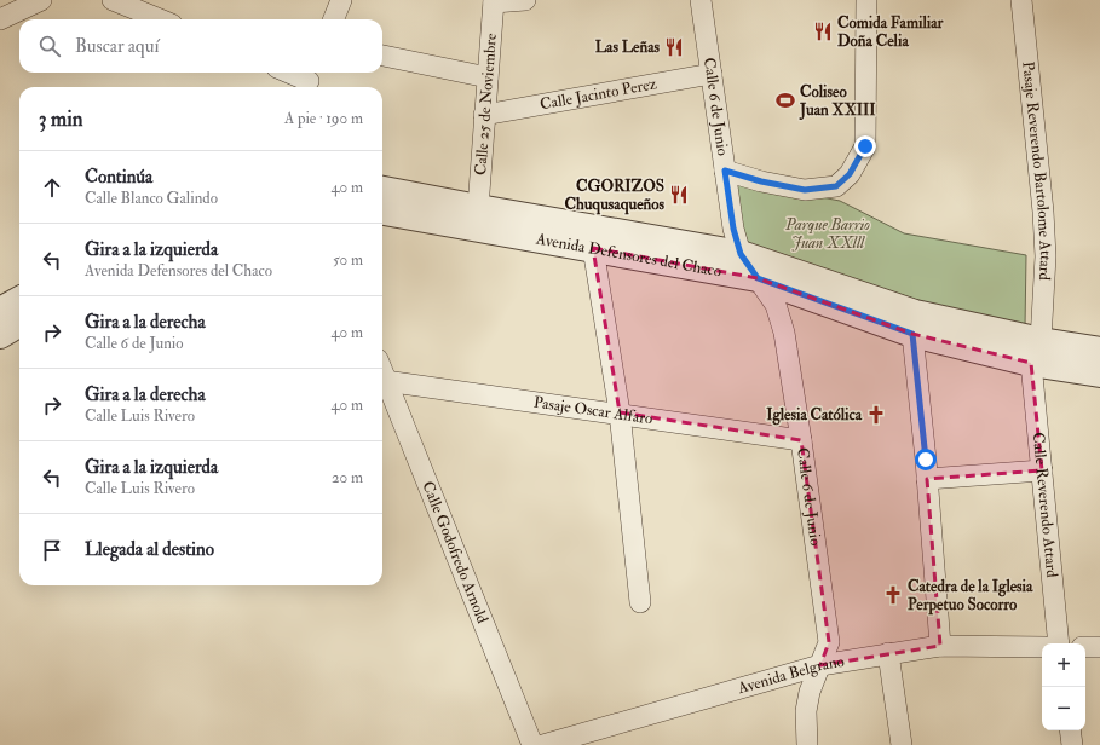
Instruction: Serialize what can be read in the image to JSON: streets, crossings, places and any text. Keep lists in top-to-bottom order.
{
  "streets": {
    "street": [
      "Calle Jacinto Perez",
      "Calle 25 de Noviembre",
      "Calle 6 de Junio",
      "Pasaje Reverendo Bartolome Attard",
      "Avenida Defensores del Chaco",
      "Pasaje Oscar Alfaro",
      "Calle Reverendo Attard",
      "Calle Godofredo Arnold",
      "Avenida Belgrano"
    ]
  },
  "crossings": [
    ["Calle Jacinto Perez", "Calle 25 de Noviembre"],
    ["Calle Jacinto Perez", "Calle 6 de Junio"],
    ["Calle 25 de Noviembre", "Avenida Defensores del Chaco"],
    ["Calle 6 de Junio", "Avenida Defensores del Chaco"],
    ["Calle 6 de Junio", "Pasaje Oscar Alfaro"],
    ["Calle 6 de Junio", "Avenida Belgrano"],
    ["Pasaje Reverendo Bartolome Attard", "Avenida Defensores del Chaco"],
    ["Pasaje Reverendo Bartolome Attard", "Calle Reverendo Attard"],
    ["Avenida Defensores del Chaco", "Calle Reverendo Attard"],
    ["Pasaje Oscar Alfaro", "Calle Godofredo Arnold"]
  ],
  "parks": ["Parque Barrio Juan XXlll"],
  "places": {
    "restaurant": ["Comida Familiar Doña Celia", "Las Leñas", "CGORIZOS Chuqusaqueños"],
    "sports": ["Coliseo Juan XXIII"],
    "church": ["Iglesia Católica", "Catedra de la Iglesia Perpetuo Socorro"]
  },
  "page": {
    "search": "Buscar aquí",
    "heading": ["3 min", "A pie · 190 m"],
    "list": [
      ["Continúa", "Calle Blanco Galindo", "40 m"],
      ["Gira a la izquierda", "Avenida Defensores del Chaco", "50 m"],
      ["Gira a la derecha", "Calle 6 de Junio", "40 m"],
      ["Gira a la derecha", "Calle Luis Rivero", "40 m"],
      ["Gira a la izquierda", "Calle Luis Rivero", "20 m"],
      "Llegada al destino"
    ],
    "map_buttons": ["+", "−"]
  }
}
